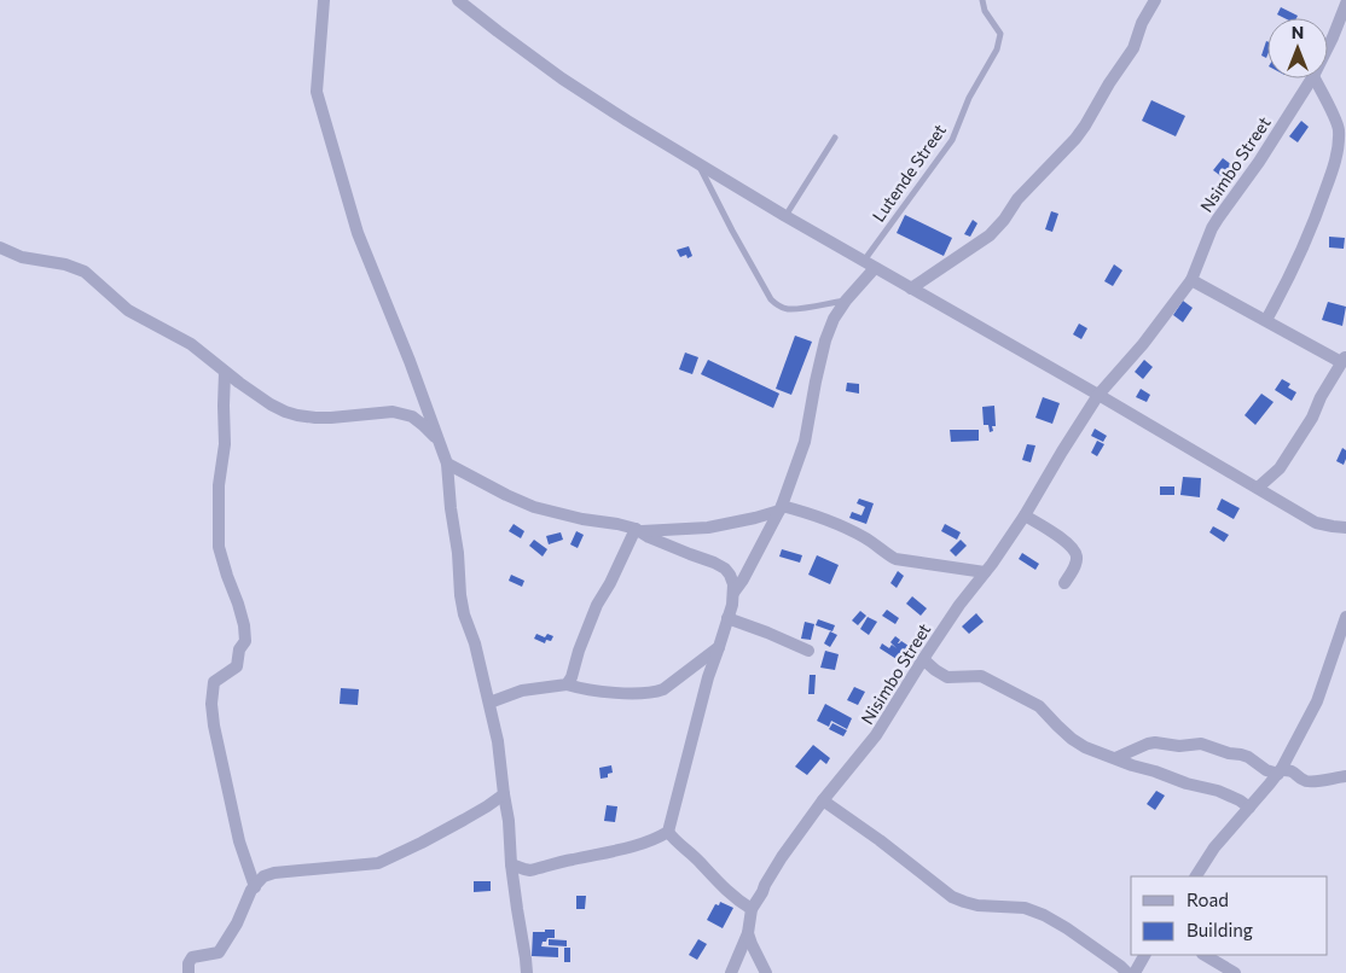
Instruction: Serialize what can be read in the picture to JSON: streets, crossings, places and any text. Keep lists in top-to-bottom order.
{
  "streets": {
    "street": ["Nsimbo Street", "Nisimbo Street"],
    "lane": ["Lutende Street"]
  },
  "crossings": [
    ["Nsimbo Street", "Nisimbo Street"]
  ],
  "legend": ["Road", "Building"],
  "north": "top"
}
